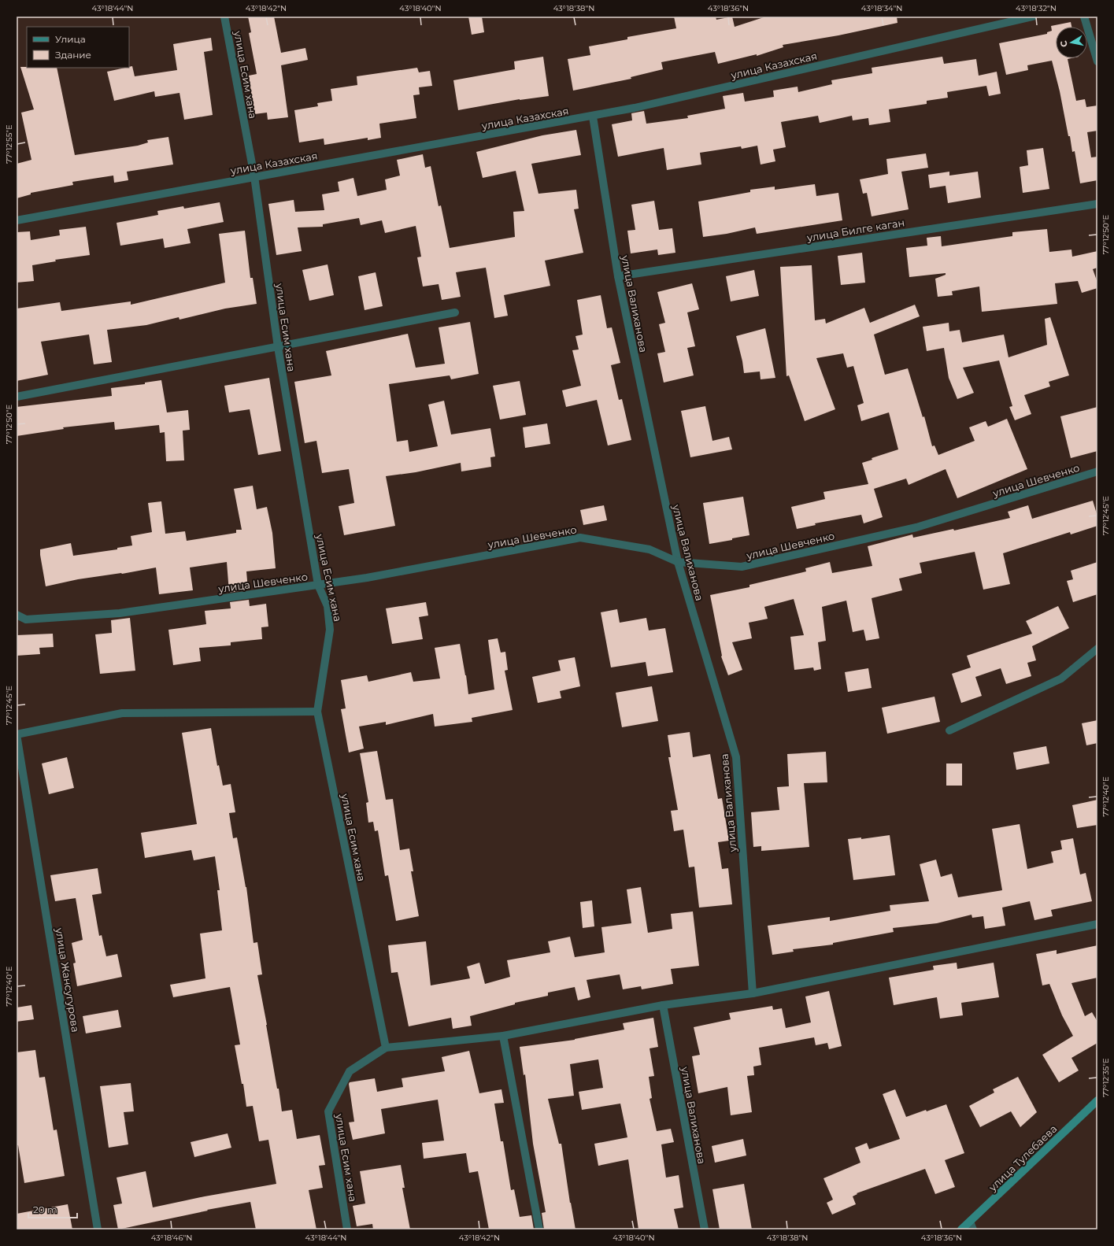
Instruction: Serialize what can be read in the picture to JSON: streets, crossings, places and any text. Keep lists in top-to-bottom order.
{
  "streets": {
    "street": [
      "улица Казахская",
      "улица Есим хана",
      "улица Билге каган",
      "улица Валиханова",
      "улица Шевченко",
      "улица Жансугурова",
      "улица Тулебаева"
    ]
  },
  "crossings": [
    ["улица Казахская", "улица Есим хана"],
    ["улица Казахская", "улица Валиханова"],
    ["улица Есим хана", "улица Шевченко"],
    ["улица Билге каган", "улица Валиханова"],
    ["улица Валиханова", "улица Шевченко"]
  ],
  "legend": ["Улица", "Здание"],
  "scale_bar": "20 m",
  "north": "left",
  "coordinates": [
    "43°18'44\"N",
    "43°18'42\"N",
    "43°18'40\"N",
    "43°18'38\"N",
    "43°18'36\"N",
    "43°18'34\"N",
    "43°18'32\"N",
    "77°12'55\"E",
    "77°12'50\"E",
    "77°12'45\"E",
    "77°12'40\"E",
    "77°12'35\"E",
    "43°18'46\"N"
  ]
}
